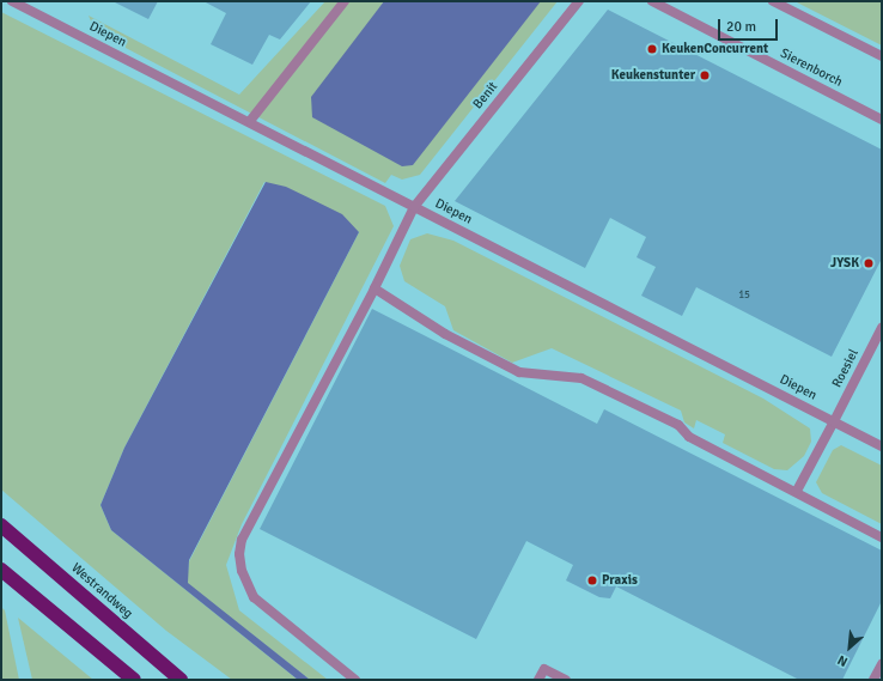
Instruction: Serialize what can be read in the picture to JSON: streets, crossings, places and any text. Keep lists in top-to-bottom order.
{
  "streets": {
    "highway": ["Westrandweg"],
    "street": [
      "Diepen",
      "Sierenborch",
      "Benit",
      "Roesiel"
    ]
  },
  "crossings": [
    ["Diepen", "Benit"],
    ["Diepen", "Roesiel"]
  ],
  "places": [
    "KeukenConcurrent",
    "Keukenstunter",
    "JYSK",
    "Praxis"
  ],
  "house_numbers": ["15"],
  "scale_bar": "20 m",
  "north": "bottom left"
}
